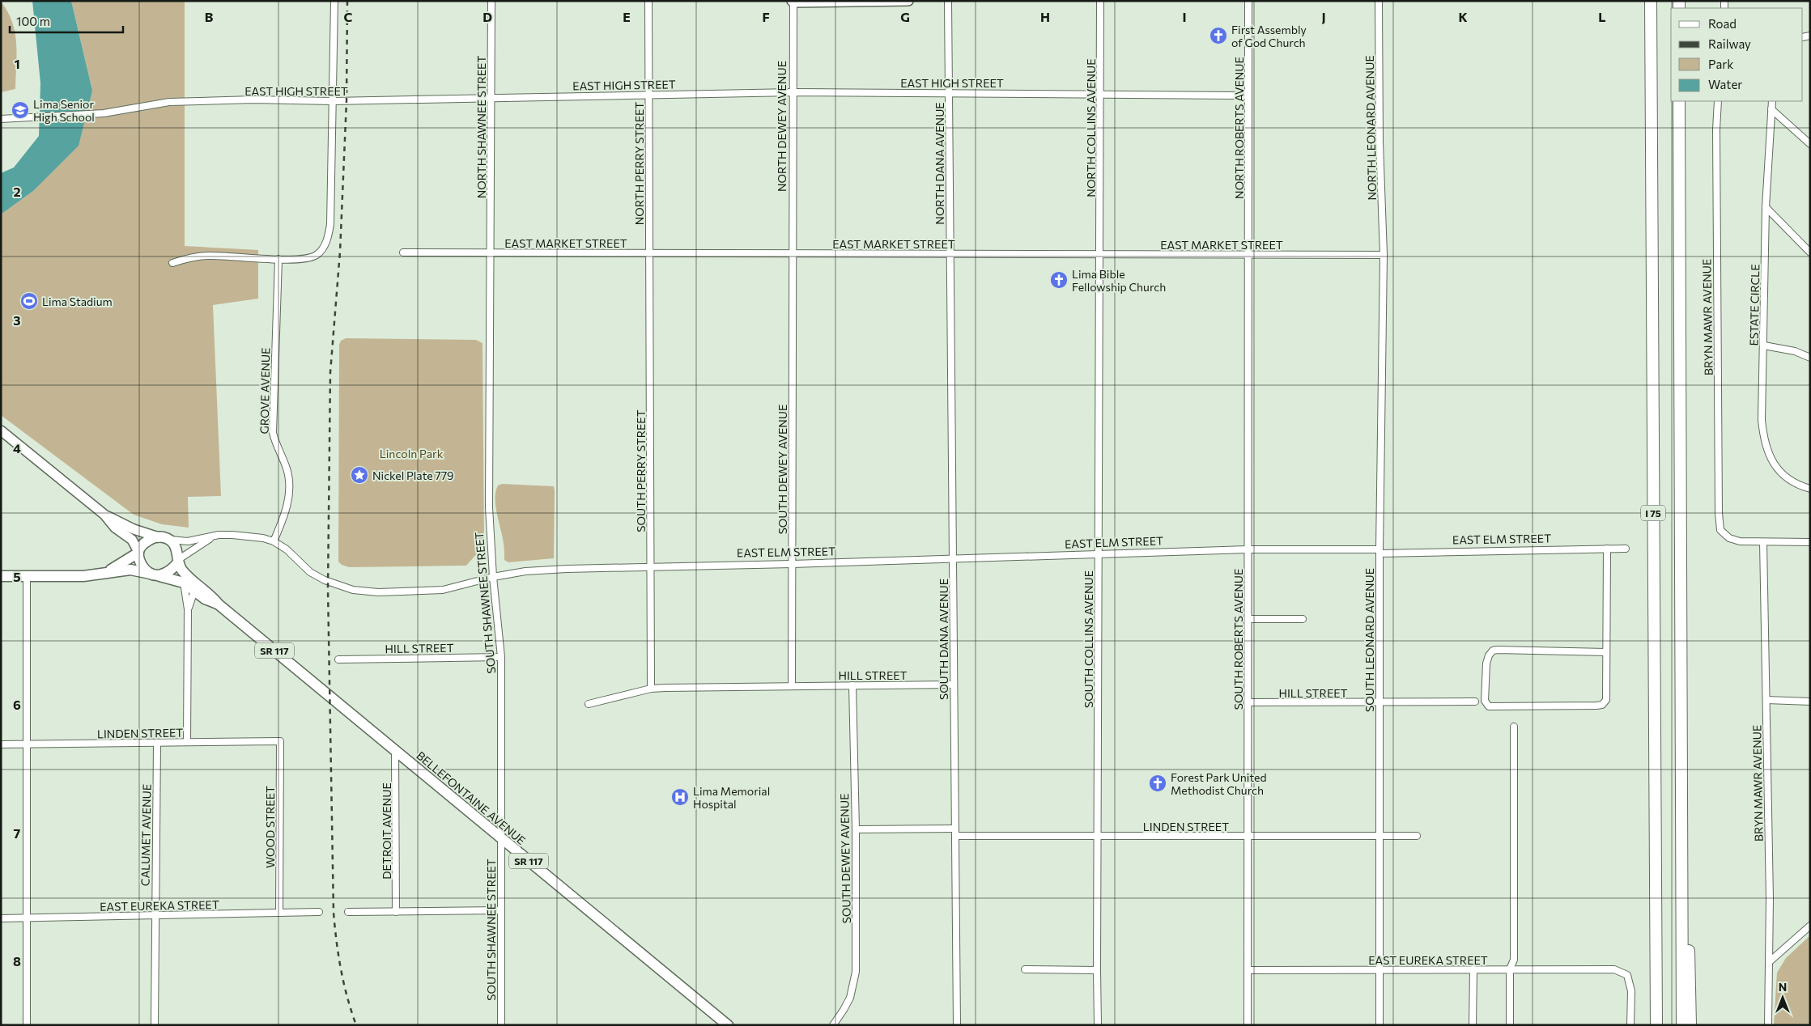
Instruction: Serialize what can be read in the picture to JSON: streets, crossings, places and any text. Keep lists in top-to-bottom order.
{
  "streets": {
    "highway": ["I 75"],
    "main road": ["SR 117", "BELLEFONTAINE AVENUE"],
    "street": [
      "EAST HIGH STREET",
      "NORTH DEWEY AVENUE",
      "NORTH SHAWNEE STREET",
      "NORTH COLLINS AVENUE",
      "NORTH ROBERTS AVENUE",
      "NORTH LEONARD AVENUE",
      "NORTH PERRY STREET",
      "NORTH DANA AVENUE",
      "EAST MARKET STREET",
      "ESTATE CIRCLE",
      "BRYN MAWR AVENUE",
      "GROVE AVENUE",
      "SOUTH DEWEY AVENUE",
      "SOUTH PERRY STREET",
      "EAST ELM STREET",
      "SOUTH SHAWNEE STREET",
      "SOUTH DANA AVENUE",
      "SOUTH COLLINS AVENUE",
      "SOUTH ROBERTS AVENUE",
      "SOUTH LEONARD AVENUE",
      "HILL STREET",
      "LINDEN STREET",
      "WOOD STREET",
      "DETROIT AVENUE",
      "CALUMET AVENUE",
      "EAST EUREKA STREET"
    ]
  },
  "crossings": [
    ["EAST HIGH STREET", "NORTH DEWEY AVENUE"],
    ["EAST HIGH STREET", "NORTH SHAWNEE STREET"],
    ["EAST HIGH STREET", "NORTH COLLINS AVENUE"],
    ["EAST HIGH STREET", "NORTH ROBERTS AVENUE"],
    ["EAST HIGH STREET", "NORTH PERRY STREET"],
    ["EAST HIGH STREET", "NORTH DANA AVENUE"],
    ["NORTH DEWEY AVENUE", "EAST MARKET STREET"],
    ["NORTH DEWEY AVENUE", "SOUTH DEWEY AVENUE"],
    ["NORTH SHAWNEE STREET", "EAST MARKET STREET"],
    ["NORTH SHAWNEE STREET", "SOUTH SHAWNEE STREET"],
    ["NORTH COLLINS AVENUE", "EAST MARKET STREET"],
    ["NORTH COLLINS AVENUE", "SOUTH COLLINS AVENUE"],
    ["NORTH ROBERTS AVENUE", "EAST MARKET STREET"],
    ["NORTH ROBERTS AVENUE", "SOUTH ROBERTS AVENUE"],
    ["NORTH LEONARD AVENUE", "EAST MARKET STREET"],
    ["NORTH LEONARD AVENUE", "SOUTH LEONARD AVENUE"],
    ["NORTH PERRY STREET", "EAST MARKET STREET"],
    ["NORTH PERRY STREET", "SOUTH PERRY STREET"],
    ["NORTH DANA AVENUE", "EAST MARKET STREET"],
    ["NORTH DANA AVENUE", "SOUTH DANA AVENUE"],
    ["EAST MARKET STREET", "SOUTH DEWEY AVENUE"],
    ["EAST MARKET STREET", "SOUTH PERRY STREET"],
    ["EAST MARKET STREET", "SOUTH SHAWNEE STREET"],
    ["EAST MARKET STREET", "SOUTH DANA AVENUE"],
    ["EAST MARKET STREET", "SOUTH COLLINS AVENUE"],
    ["EAST MARKET STREET", "SOUTH ROBERTS AVENUE"],
    ["EAST MARKET STREET", "SOUTH LEONARD AVENUE"],
    ["GROVE AVENUE", "EAST ELM STREET"],
    ["SOUTH DEWEY AVENUE", "EAST ELM STREET"],
    ["SOUTH DEWEY AVENUE", "HILL STREET"],
    ["SOUTH PERRY STREET", "EAST ELM STREET"],
    ["SOUTH PERRY STREET", "HILL STREET"],
    ["EAST ELM STREET", "SOUTH SHAWNEE STREET"],
    ["EAST ELM STREET", "SOUTH DANA AVENUE"],
    ["EAST ELM STREET", "SOUTH COLLINS AVENUE"],
    ["EAST ELM STREET", "SOUTH ROBERTS AVENUE"],
    ["EAST ELM STREET", "SOUTH LEONARD AVENUE"],
    ["EAST ELM STREET", "SR 117"],
    ["EAST ELM STREET", "BELLEFONTAINE AVENUE"],
    ["SOUTH SHAWNEE STREET", "HILL STREET"],
    ["SOUTH SHAWNEE STREET", "BELLEFONTAINE AVENUE"],
    ["SOUTH DANA AVENUE", "HILL STREET"],
    ["SOUTH DANA AVENUE", "LINDEN STREET"],
    ["SOUTH COLLINS AVENUE", "LINDEN STREET"],
    ["SOUTH ROBERTS AVENUE", "HILL STREET"],
    ["SOUTH ROBERTS AVENUE", "LINDEN STREET"],
    ["SOUTH ROBERTS AVENUE", "EAST EUREKA STREET"],
    ["SOUTH LEONARD AVENUE", "HILL STREET"],
    ["SOUTH LEONARD AVENUE", "LINDEN STREET"],
    ["SOUTH LEONARD AVENUE", "EAST EUREKA STREET"],
    ["SR 117", "BELLEFONTAINE AVENUE"],
    ["LINDEN STREET", "WOOD STREET"],
    ["LINDEN STREET", "CALUMET AVENUE"],
    ["BELLEFONTAINE AVENUE", "DETROIT AVENUE"],
    ["WOOD STREET", "EAST EUREKA STREET"],
    ["CALUMET AVENUE", "EAST EUREKA STREET"]
  ],
  "parks": ["Lincoln Park"],
  "places": {
    "church": ["First Assembly of God Church", "Lima Bible Fellowship Church", "Forest Park United Methodist Church"],
    "school or university": ["Lima Senior High School"],
    "sports": ["Lima Stadium"],
    "place": ["Nickel Plate 779"],
    "hospital": ["Lima Memorial Hospital"]
  },
  "legend": [
    "Road",
    "Railway",
    "Park",
    "Water"
  ],
  "scale_bar": "100 m",
  "north": "top",
  "grid": {
    "columns": [
      "B",
      "C",
      "D",
      "E",
      "F",
      "G",
      "H",
      "I",
      "J",
      "K",
      "L"
    ],
    "rows": [
      "1",
      "2",
      "3",
      "4",
      "5",
      "6",
      "7",
      "8"
    ]
  }
}
